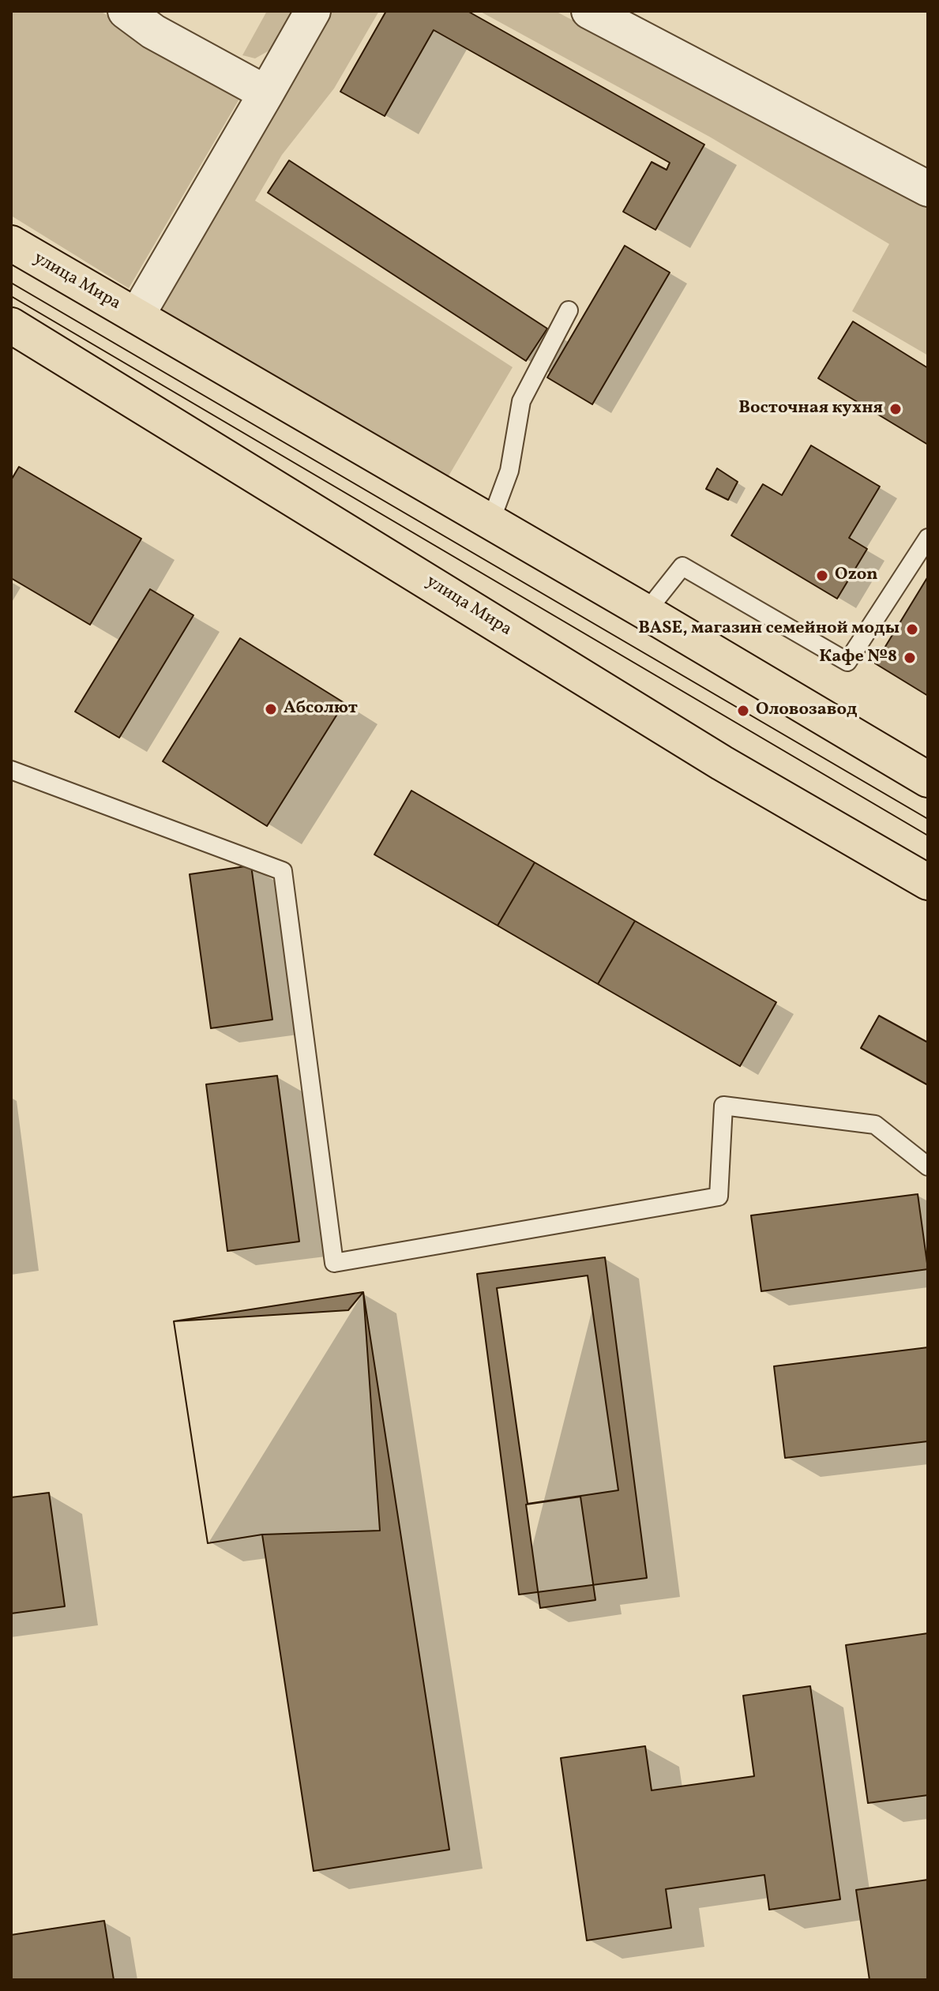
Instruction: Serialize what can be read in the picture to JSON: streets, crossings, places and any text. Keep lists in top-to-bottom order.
{
  "streets": {
    "main road": ["улица Мира"]
  },
  "places": [
    "Восточная кухня",
    "Ozon",
    "BASE, магазин семейной моды",
    "Кафе №8",
    "Абсолют",
    "Оловозавод"
  ]
}
